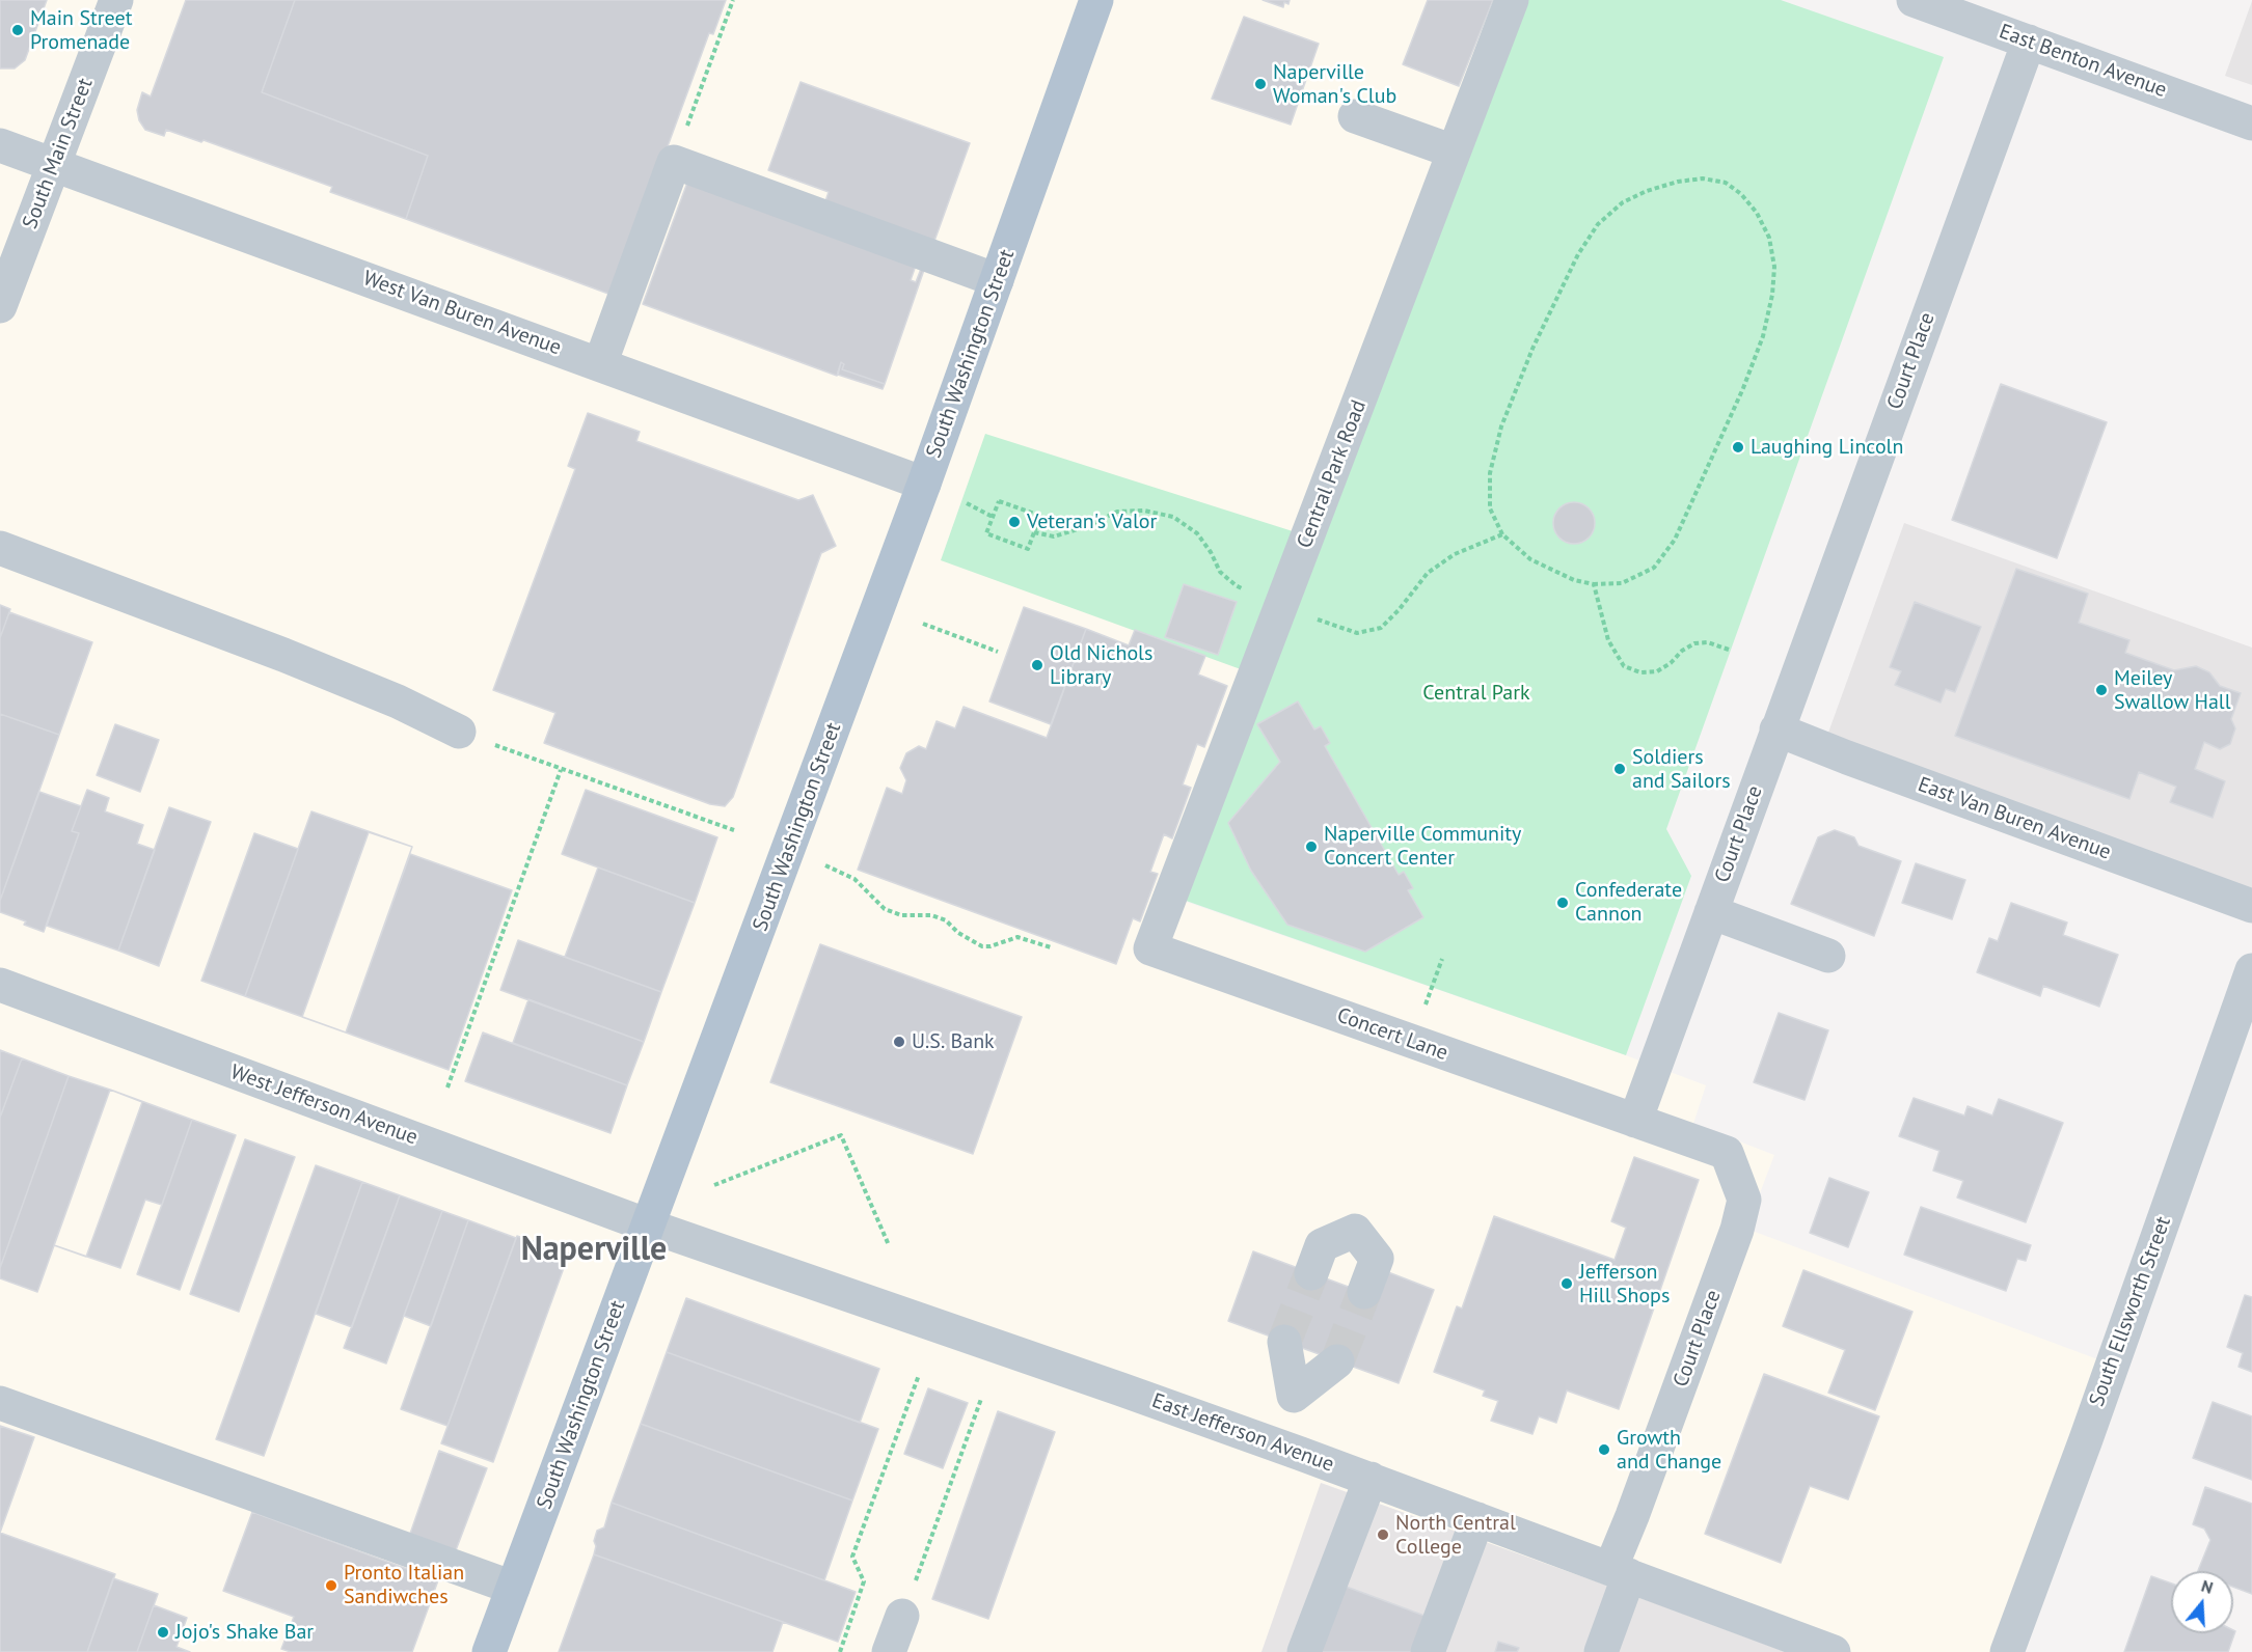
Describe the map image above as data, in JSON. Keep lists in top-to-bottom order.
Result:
{
  "streets": {
    "main road": ["South Washington Street"],
    "street": [
      "East Benton Avenue",
      "South Main Street",
      "West Van Buren Avenue",
      "Court Place",
      "Central Park Road",
      "East Van Buren Avenue",
      "Concert Lane",
      "West Jefferson Avenue",
      "South Ellsworth Street",
      "East Jefferson Avenue"
    ]
  },
  "crossings": [
    ["East Benton Avenue", "Court Place"],
    ["South Main Street", "West Van Buren Avenue"],
    ["West Van Buren Avenue", "South Washington Street"],
    ["South Washington Street", "West Jefferson Avenue"],
    ["South Washington Street", "East Jefferson Avenue"],
    ["Court Place", "East Van Buren Avenue"],
    ["Court Place", "Concert Lane"],
    ["Court Place", "East Jefferson Avenue"],
    ["Central Park Road", "Concert Lane"],
    ["West Jefferson Avenue", "East Jefferson Avenue"]
  ],
  "districts": ["Naperville"],
  "parks": ["Central Park"],
  "places": [
    "Main Street Promenade",
    "Naperville Woman's Club",
    "Laughing Lincoln",
    "Veteran's Valor",
    "Old Nichols Library",
    "Meiley Swallow Hall",
    "Soldiers and Sailors",
    "Naperville Community Concert Center",
    "Confederate Cannon",
    "U.S. Bank",
    "Jefferson Hill Shops",
    "Growth and Change",
    "North Central College",
    "Pronto Italian Sandiwches",
    "Jojo's Shake Bar"
  ],
  "north": "top"
}
